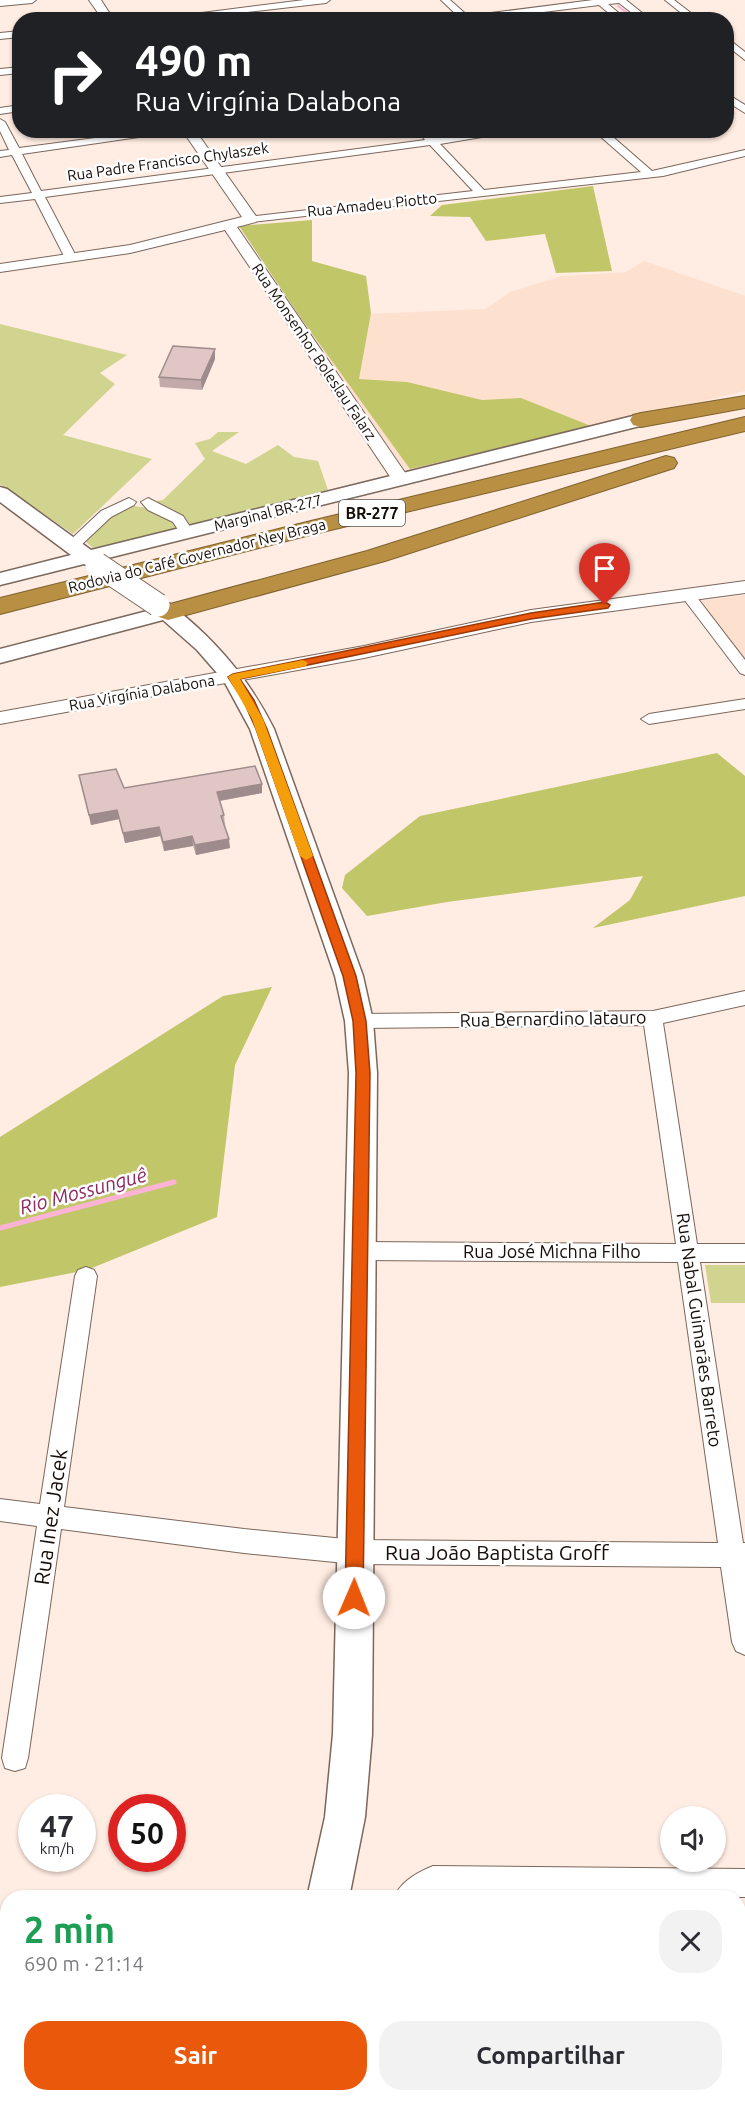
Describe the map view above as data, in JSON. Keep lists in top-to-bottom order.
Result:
{
  "streets": {
    "highway": ["BR-277", "Rodovia do Café Governador Ney Braga"],
    "main road": ["Marginal BR-277"],
    "street": [
      "Rua Padre Francisco Chylaszek",
      "Rua Amadeu Piotto",
      "Rua Monsenhor Boleslau Falarz",
      "Rua Virgínia Dalabona",
      "Rua Bernardino Iatauro",
      "Rua José Michna Filho",
      "Rua Nabal Guimarães Barreto",
      "Rua Inez Jacek",
      "Rua João Baptista Groff"
    ]
  },
  "crossings": [
    ["Rua Amadeu Piotto", "Rua Monsenhor Boleslau Falarz"],
    ["Rua Monsenhor Boleslau Falarz", "Marginal BR-277"],
    ["Rua Bernardino Iatauro", "Rua Nabal Guimarães Barreto"],
    ["Rua José Michna Filho", "Rua Nabal Guimarães Barreto"],
    ["Rua Nabal Guimarães Barreto", "Rua João Baptista Groff"],
    ["Rua Inez Jacek", "Rua João Baptista Groff"]
  ],
  "water": ["Rio Mossunguê"],
  "page": {
    "turn": ["490 m", "Rua Virgínia Dalabona"],
    "speed": "47 km/h",
    "limit": "50",
    "heading": ["2 min", "690 m · 21:14"],
    "buttons": ["Sair", "Compartilhar"]
  }
}
